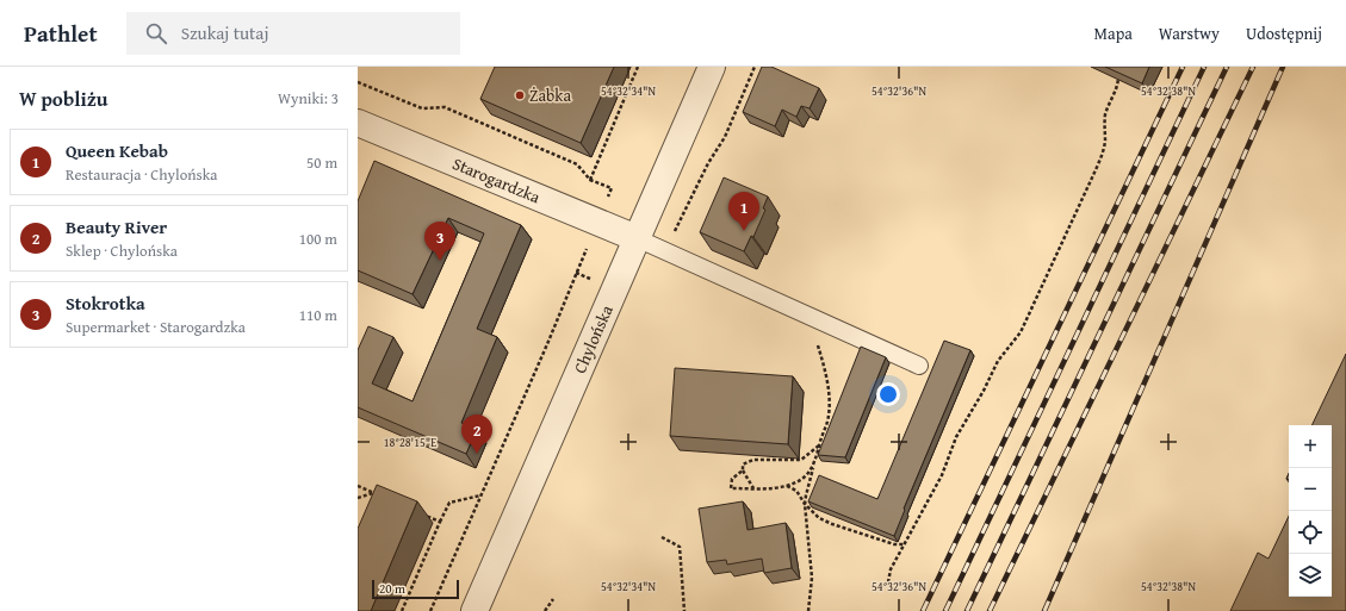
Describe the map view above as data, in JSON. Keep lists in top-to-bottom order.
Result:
{
  "streets": {
    "street": ["Starogardzka", "Chylońska"]
  },
  "crossings": [
    ["Starogardzka", "Chylońska"]
  ],
  "places": ["Żabka"],
  "scale_bar": "20 m",
  "page": {
    "header": "Pathlet",
    "search": "Szukaj tutaj",
    "nav": ["Mapa", "Warstwy", "Udostępnij"],
    "heading": ["W pobliżu", "Wyniki: 3"],
    "list": [
      {
        "mark": "1",
        "name": "Queen Kebab",
        "note": "Restauracja · Chylońska",
        "value": "50 m"
      },
      {
        "mark": "2",
        "name": "Beauty River",
        "note": "Sklep · Chylońska",
        "value": "100 m"
      },
      {
        "mark": "3",
        "name": "Stokrotka",
        "note": "Supermarket · Starogardzka",
        "value": "110 m"
      }
    ],
    "pins": ["1", "3", "2"],
    "map_buttons": ["+", "−"],
    "scale": "20 m"
  },
  "coordinates": [
    "54°32'34\"N",
    "54°32'36\"N",
    "54°32'38\"N",
    "18°28'15\"E"
  ]
}
